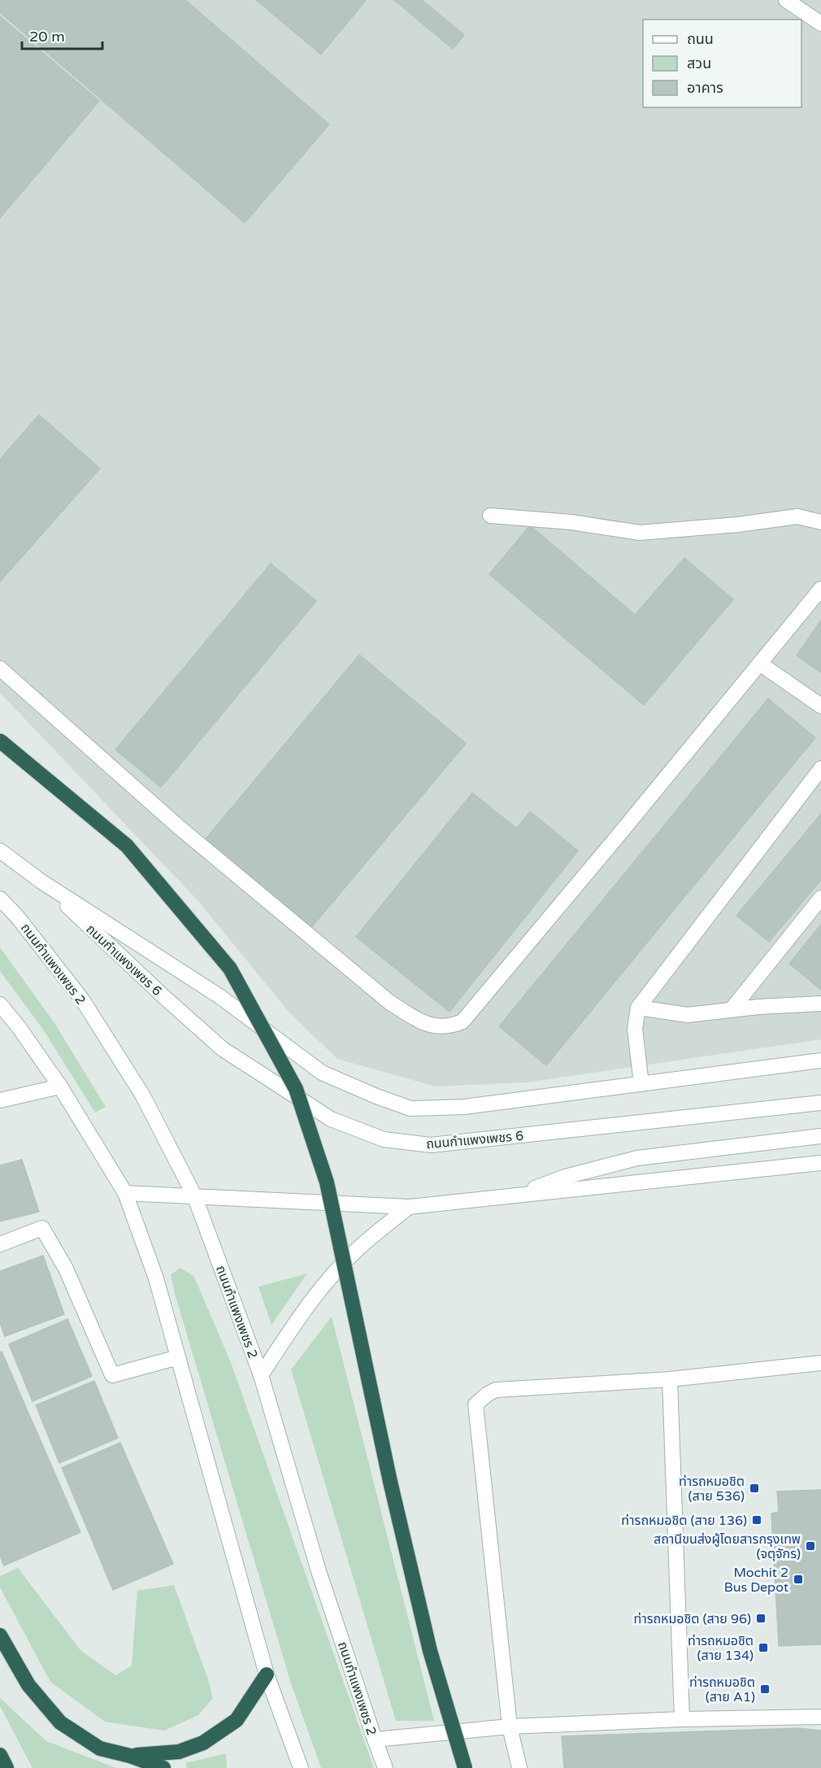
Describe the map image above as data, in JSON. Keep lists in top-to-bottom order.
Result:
{
  "streets": {
    "street": ["ถนนกำแพงเพชร 6", "ถนนกำแพงเพชร 2"]
  },
  "places": {
    "transit": [
      "ท่ารถหมอชิต (สาย 536)",
      "ท่ารถหมอชิต (สาย 136)",
      "สถานีขนส่งผู้โดยสารกรุงเทพ (จตุจักร)",
      "Mochit 2 Bus Depot",
      "ท่ารถหมอชิต (สาย 96)",
      "ท่ารถหมอชิต (สาย 134)",
      "ท่ารถหมอชิต (สาย A1)"
    ]
  },
  "legend": ["ถนน", "สวน", "อาคาร"],
  "scale_bar": "20 m"
}
